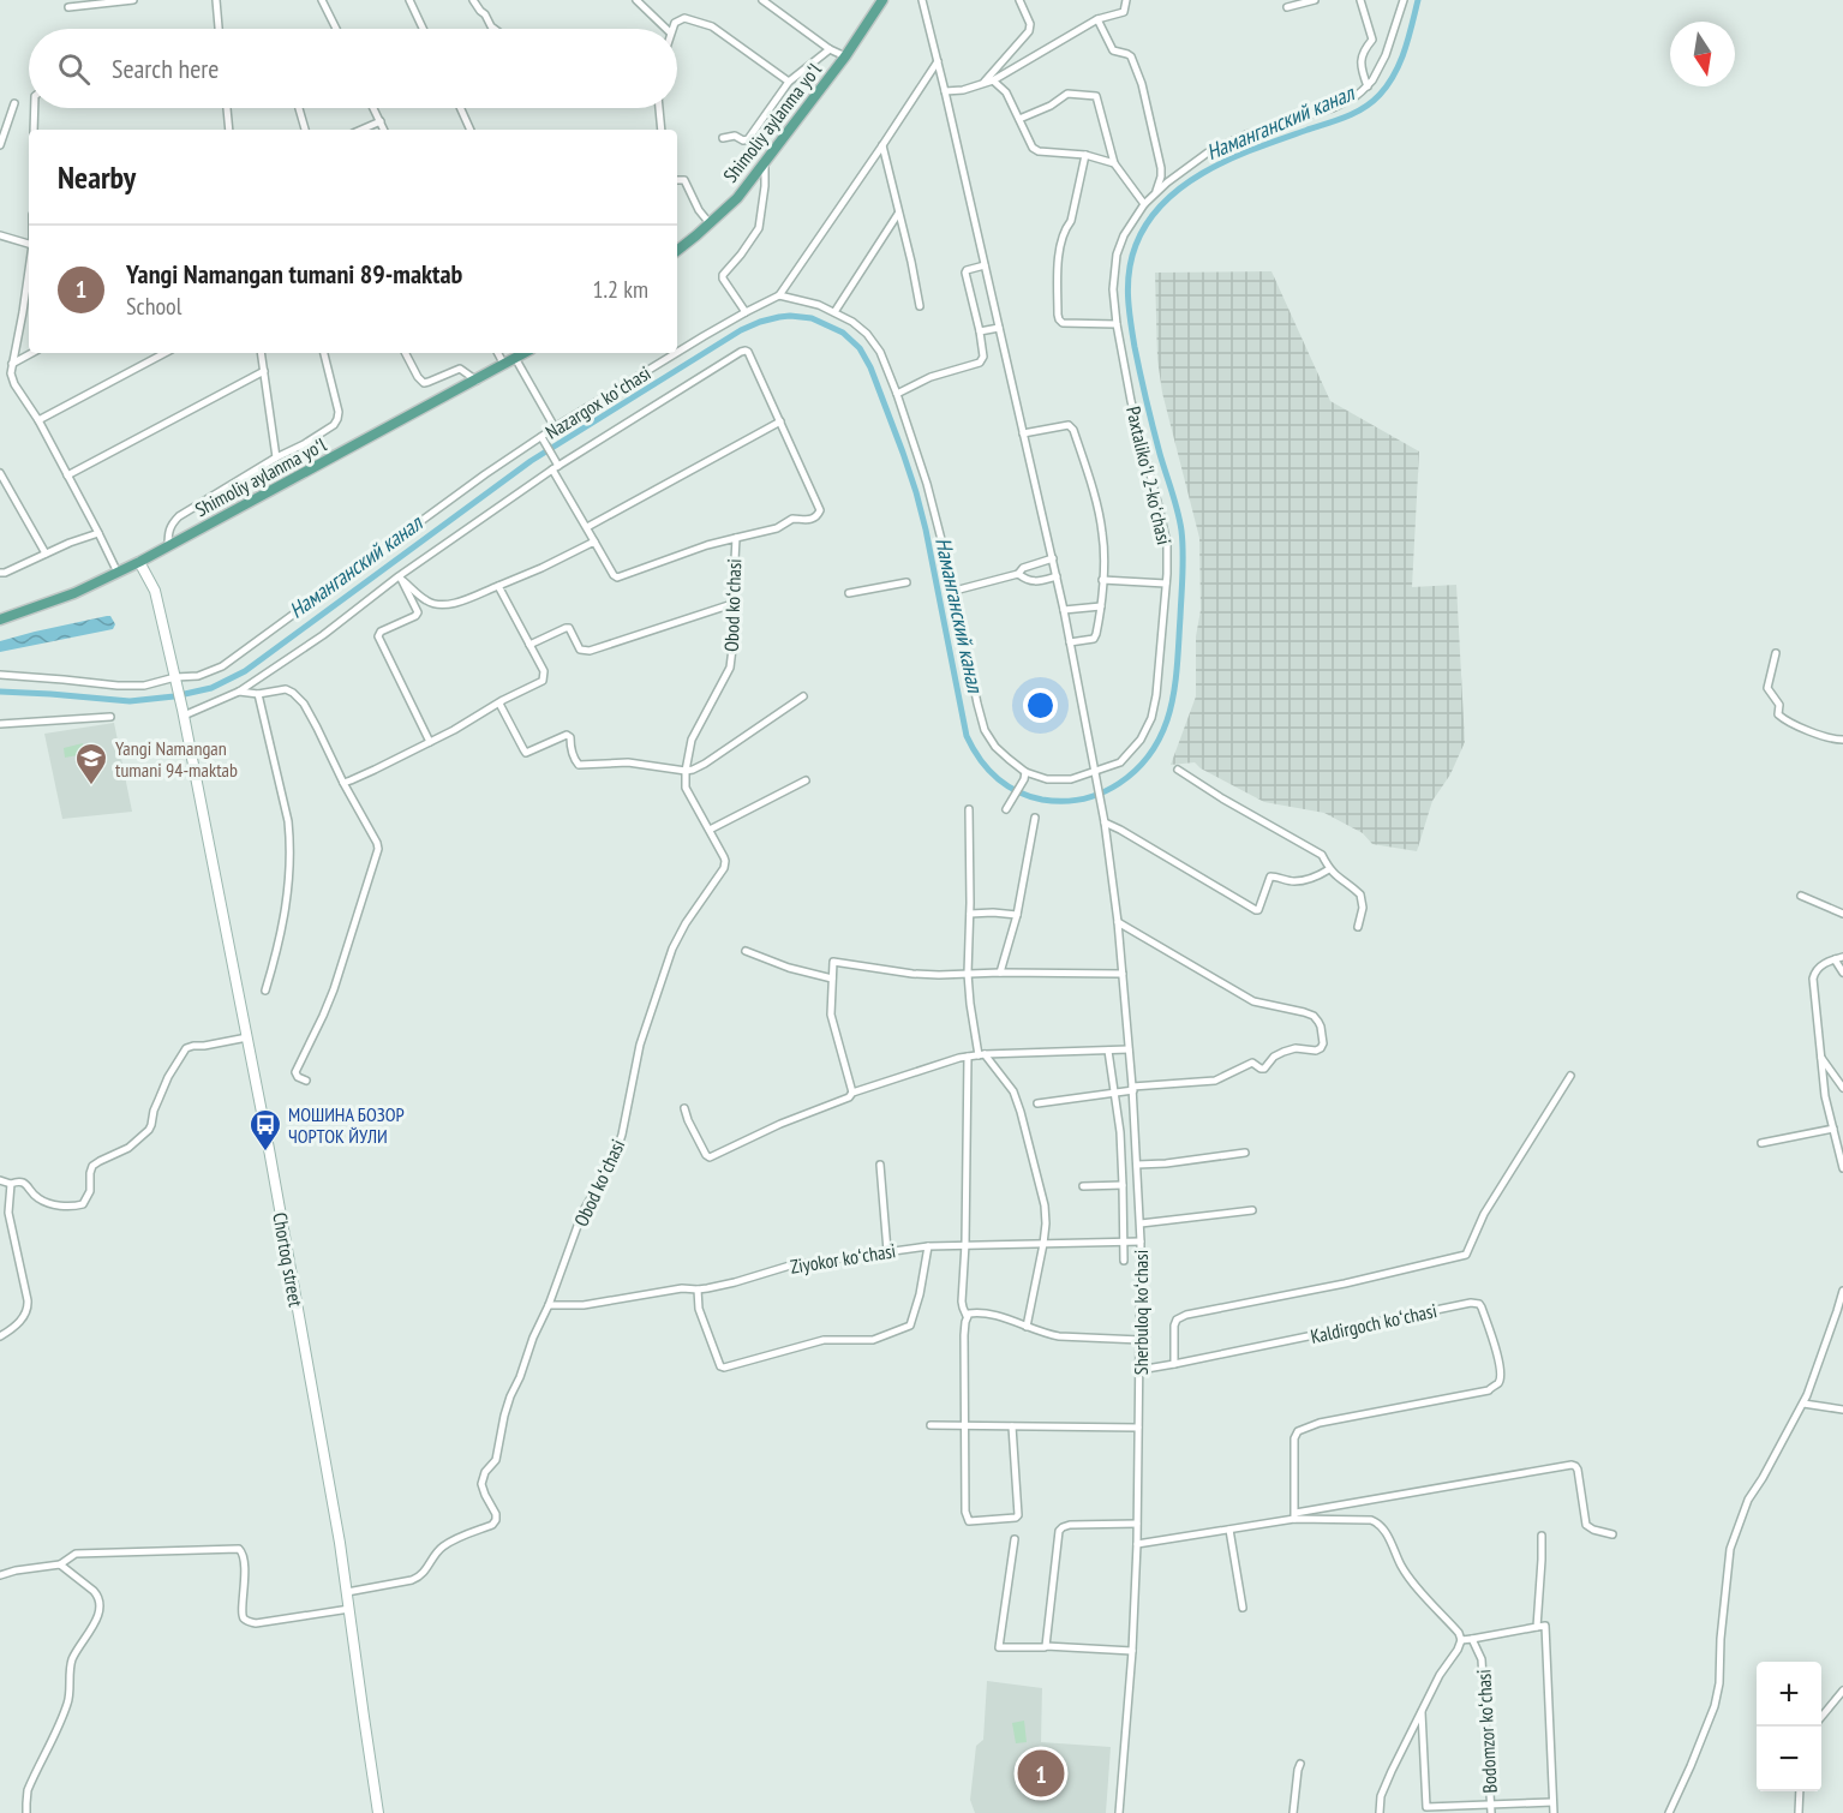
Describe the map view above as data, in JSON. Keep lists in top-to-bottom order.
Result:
{
  "streets": {
    "main road": ["Shimoliy aylanma yoʻl", "Chortoq street"],
    "street": [
      "Nazargox koʻchasi",
      "Paxtalikoʻl 2-koʻchasi",
      "Obod koʻchasi",
      "Ziyokor koʻchasi",
      "Sherbuloq koʻchasi",
      "Kaldirgoch koʻchasi",
      "Bodomzor koʻchasi"
    ]
  },
  "crossings": [
    ["Shimoliy aylanma yoʻl", "Chortoq street"],
    ["Nazargox koʻchasi", "Chortoq street"],
    ["Paxtalikoʻl 2-koʻchasi", "Sherbuloq koʻchasi"],
    ["Obod koʻchasi", "Ziyokor koʻchasi"],
    ["Ziyokor koʻchasi", "Sherbuloq koʻchasi"],
    ["Sherbuloq koʻchasi", "Kaldirgoch koʻchasi"]
  ],
  "water": ["Наманганский канал"],
  "places": {
    "school or university": ["Yangi Namangan tumani 94-maktab"],
    "bus stop": ["МОШИНА БОЗОР ЧОРТОК ЙУЛИ"]
  },
  "north": "bottom",
  "page": {
    "search": "Search here",
    "heading": "Nearby",
    "list": [
      {
        "mark": "1",
        "name": "Yangi Namangan tumani 89-maktab",
        "note": "School",
        "value": "1.2 km"
      }
    ],
    "map_buttons": ["+", "−"],
    "pins": "1"
  }
}
